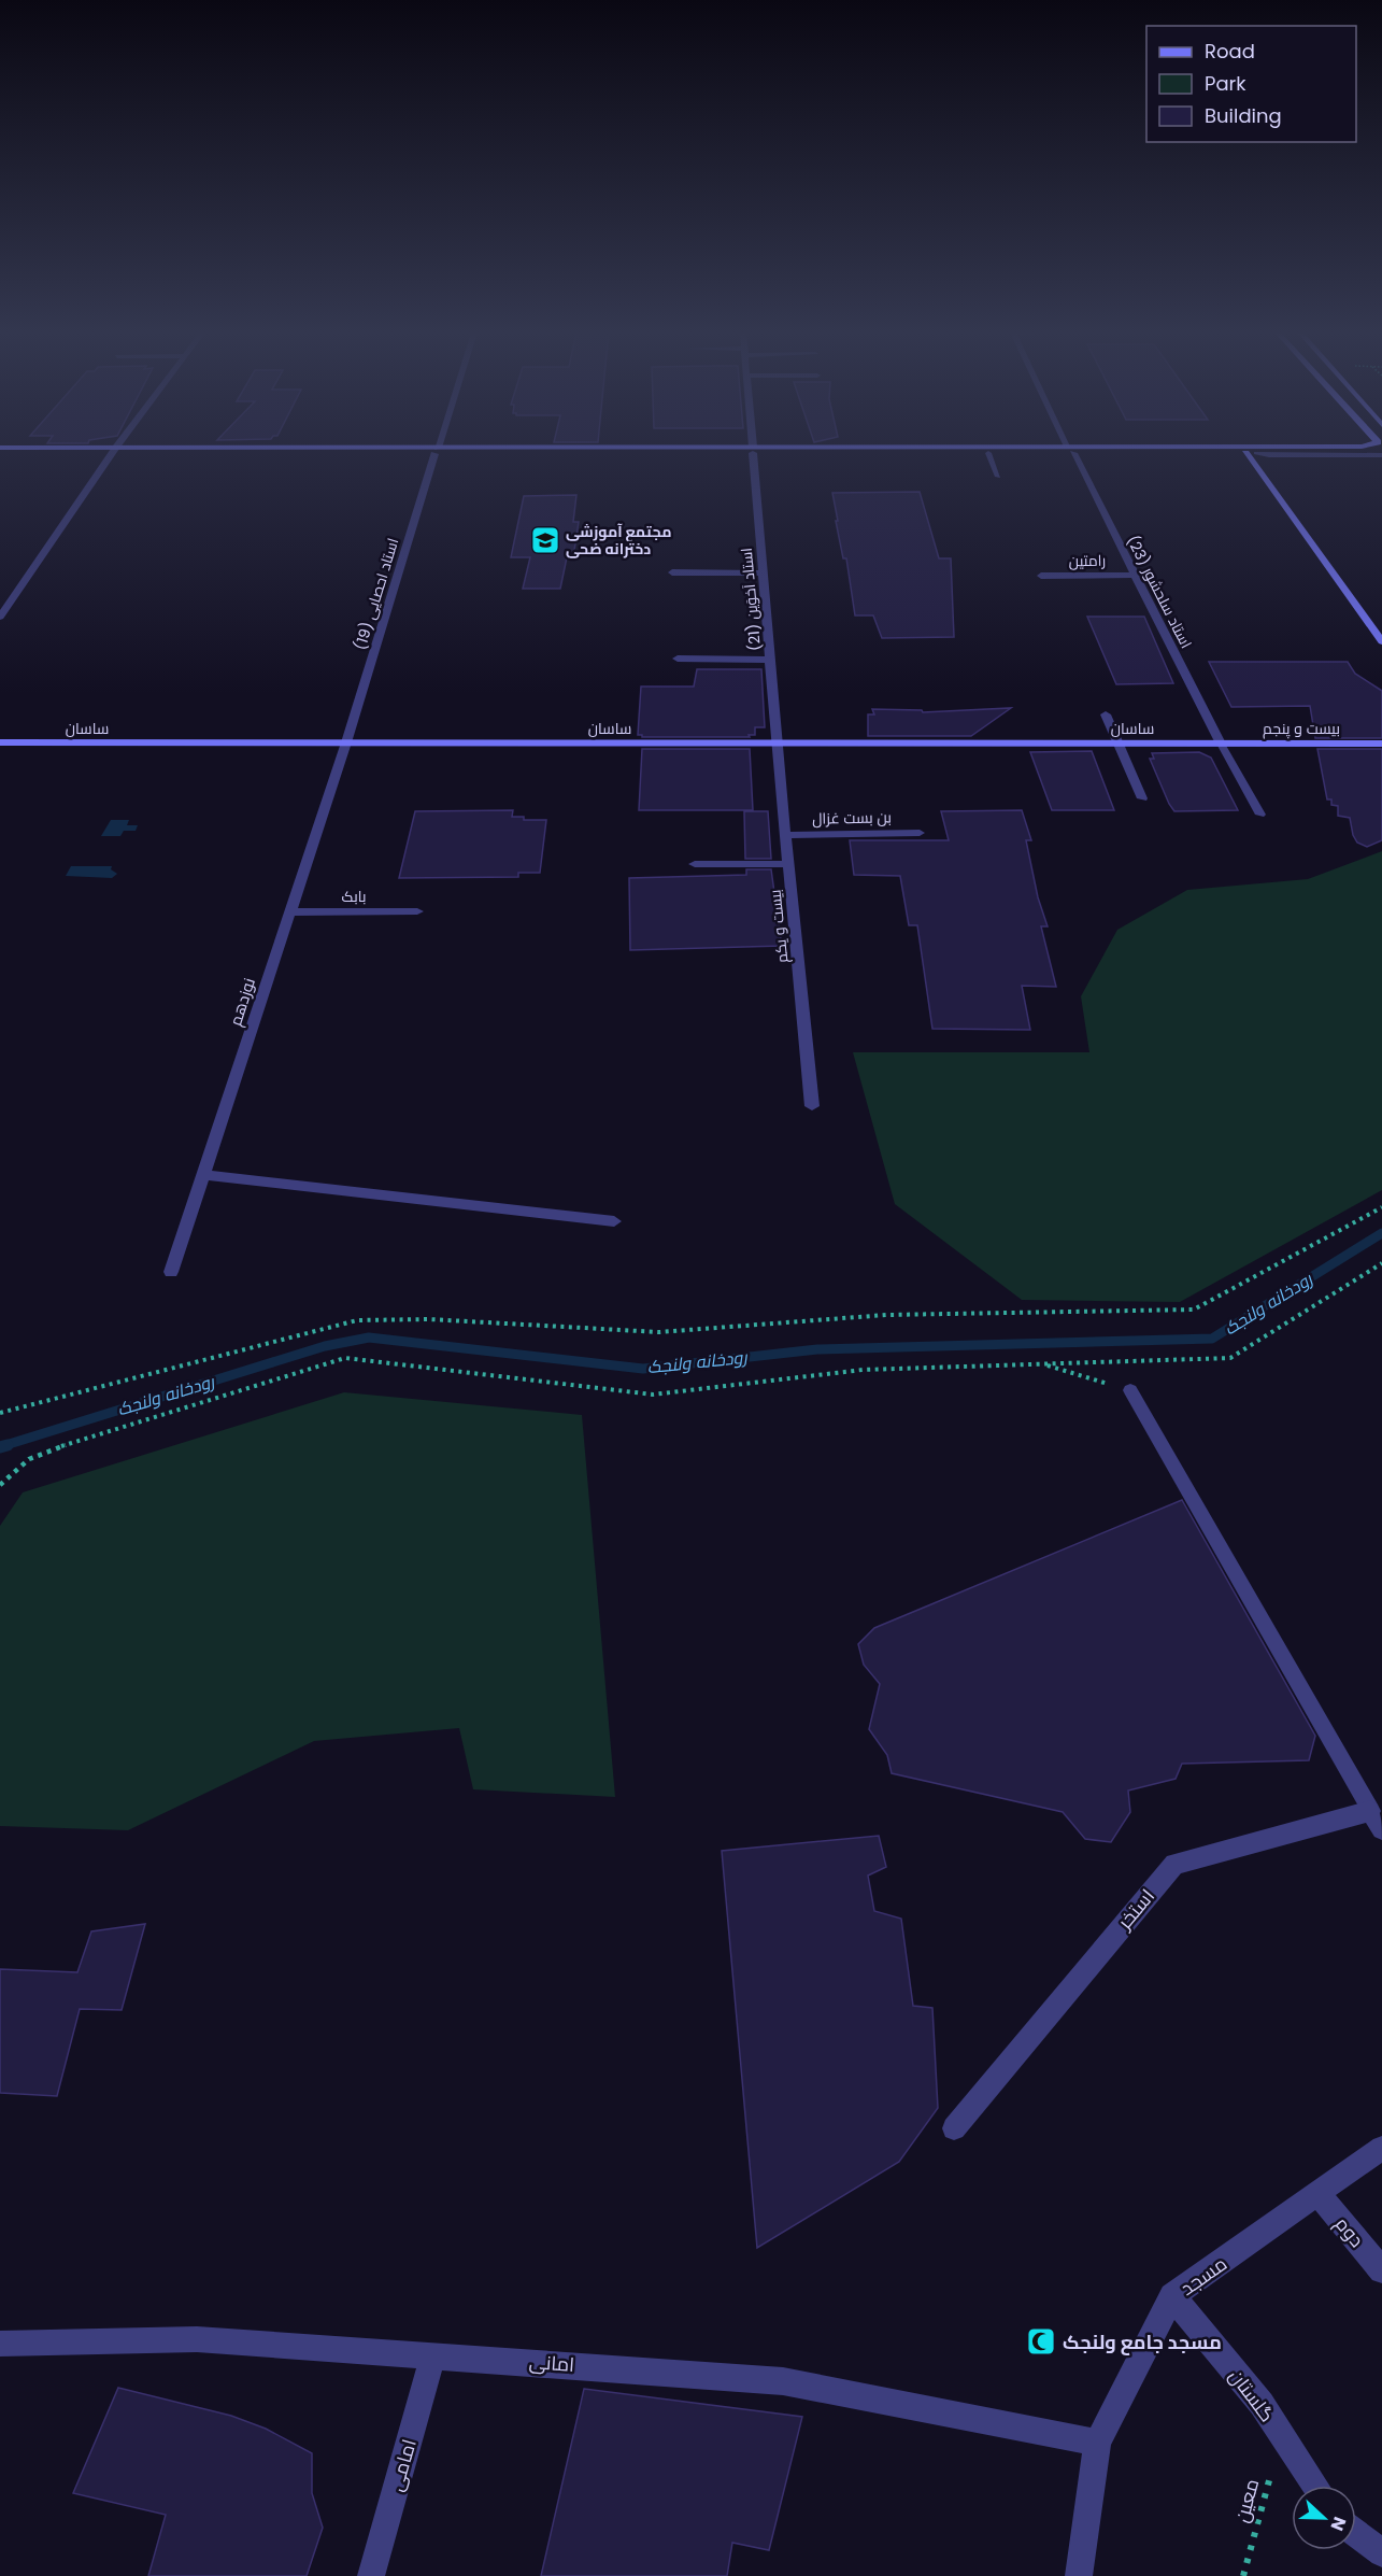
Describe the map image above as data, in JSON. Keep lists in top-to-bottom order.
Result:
{
  "streets": {
    "main road": ["ساسان", "بیست و پنجم"],
    "street": [
      "رامتین",
      "استاد سلحشور (23)",
      "استاد احصایی (19)",
      "استاد اَخوَين (21)",
      "بن بست غزال",
      "بابک",
      "بیست و یکم",
      "نوزدهم",
      "استخر",
      "دوم",
      "مسجد",
      "امانی",
      "گلستان",
      "امامی"
    ],
    "path": ["معین"]
  },
  "crossings": [
    ["رامتین", "استاد سلحشور (23)"],
    ["استاد سلحشور (23)", "ساسان"],
    ["استاد سلحشور (23)", "بیست و پنجم"],
    ["استاد احصایی (19)", "ساسان"],
    ["استاد احصایی (19)", "نوزدهم"],
    ["استاد اَخوَين (21)", "ساسان"],
    ["استاد اَخوَين (21)", "بیست و یکم"],
    ["ساسان", "بیست و پنجم"],
    ["ساسان", "بیست و یکم"],
    ["ساسان", "نوزدهم"],
    ["بن بست غزال", "بیست و یکم"],
    ["بابک", "نوزدهم"],
    ["دوم", "مسجد"],
    ["مسجد", "امانی"],
    ["مسجد", "گلستان"],
    ["امانی", "امامی"],
    ["گلستان", "معین"]
  ],
  "water": ["رودخانه ولنجک"],
  "places": {
    "school or university": ["مجتمع آموزشی دخترانه ضحی"],
    "mosque": ["مسجد جامع ولنجک"]
  },
  "legend": ["Road", "Park", "Building"],
  "north": "right"
}
